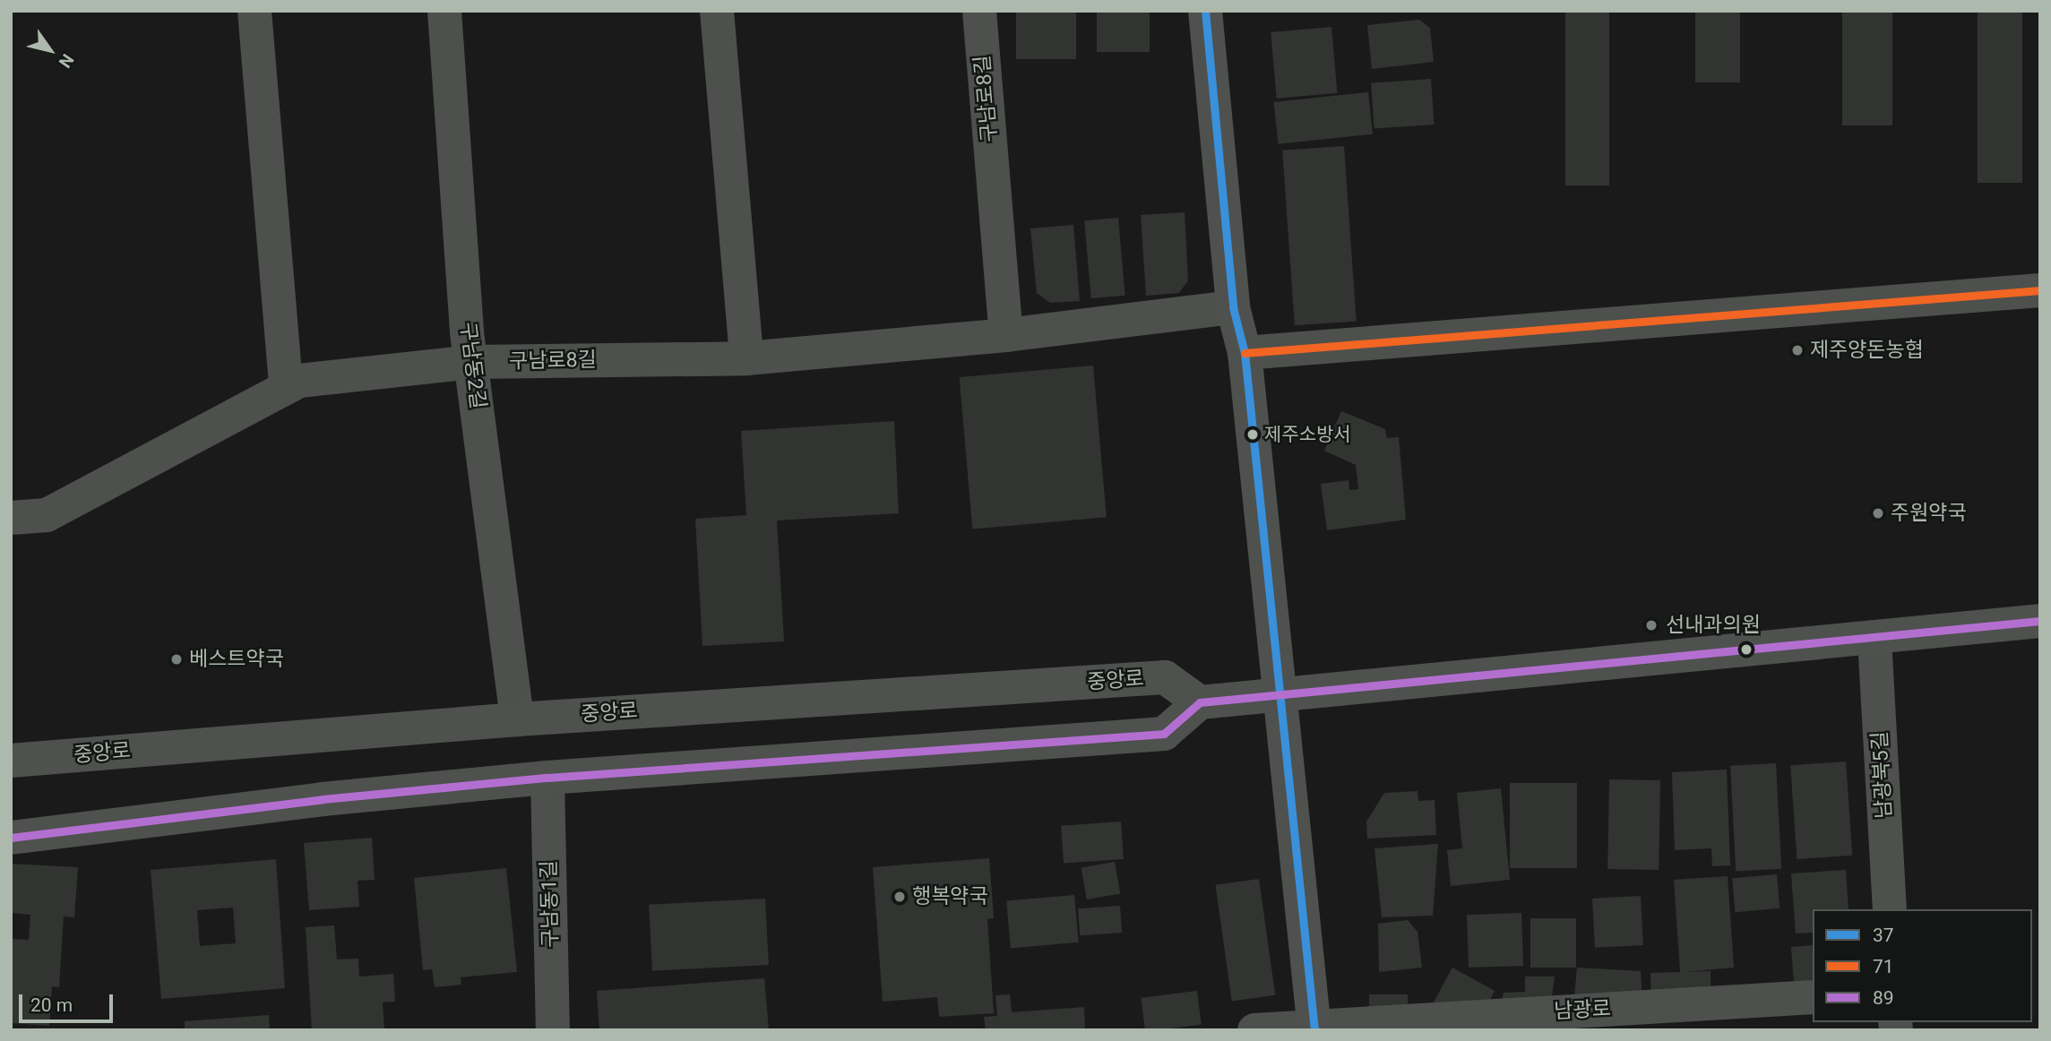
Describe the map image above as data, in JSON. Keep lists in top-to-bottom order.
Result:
{
  "streets": {
    "main road": ["중앙로"],
    "street": [
      "구남로8길",
      "구남동2길",
      "남광북5길",
      "구남동1길",
      "남광로"
    ]
  },
  "crossings": [
    ["구남로8길", "구남동2길"],
    ["구남동2길", "중앙로"]
  ],
  "places": [
    "제주양돈농협",
    "제주소방서",
    "주원약국",
    "선내과의원",
    "베스트약국",
    "행복약국"
  ],
  "lines": ["transit line 37", "transit line 71", "transit line 89"],
  "legend": ["37", "71", "89"],
  "scale_bar": "20 m",
  "north": "bottom right"
}
